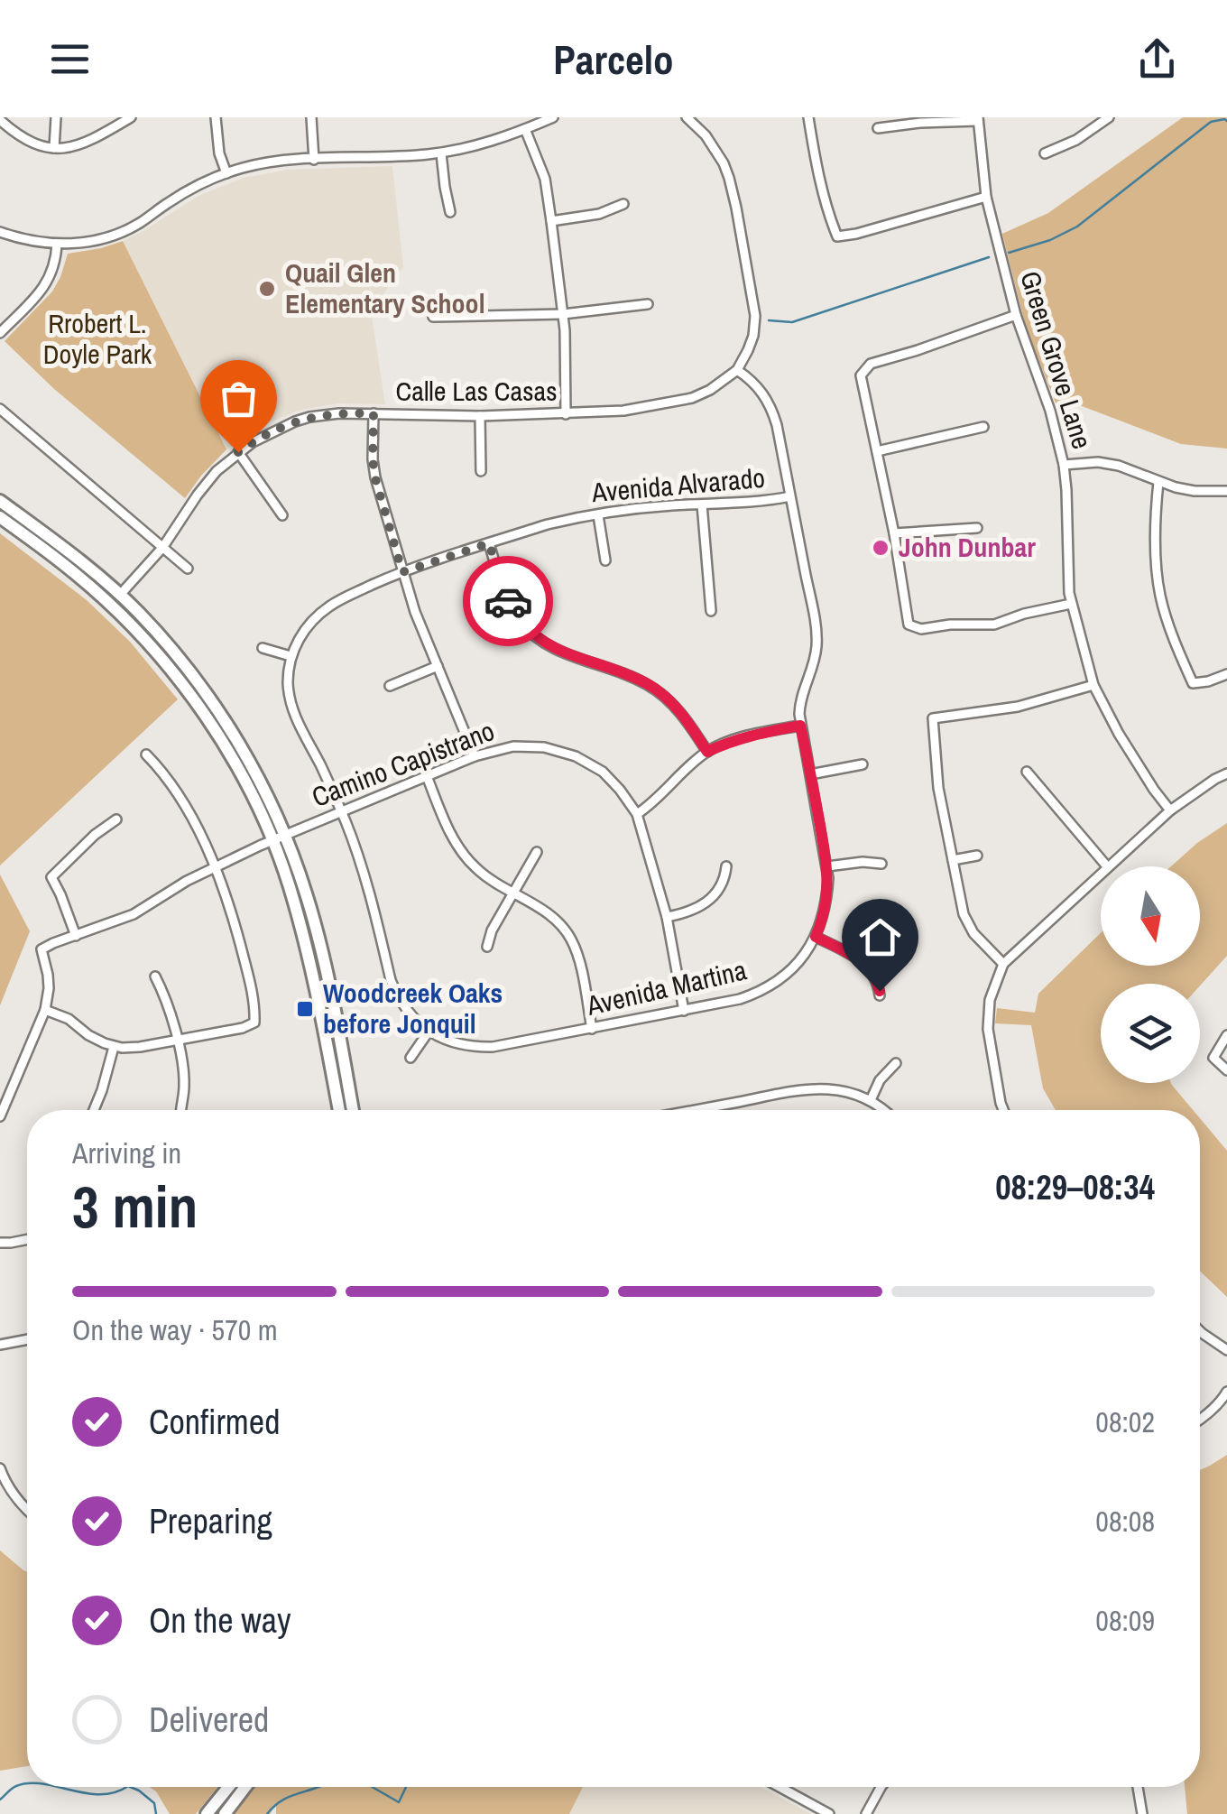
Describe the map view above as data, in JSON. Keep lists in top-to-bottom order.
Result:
{
  "streets": {
    "street": [
      "Green Grove Lane",
      "Calle Las Casas",
      "Avenida Alvarado",
      "Camino Capistrano",
      "Avenida Martina"
    ]
  },
  "crossings": [
    ["Calle Las Casas", "Avenida Martina"],
    ["Avenida Alvarado", "Avenida Martina"],
    ["Camino Capistrano", "Avenida Martina"]
  ],
  "parks": ["Rrobert L. Doyle Park"],
  "places": {
    "other": ["Quail Glen Elementary School", "John Dunbar"],
    "transit": ["Woodcreek Oaks before Jonquil"]
  },
  "north": "bottom",
  "page": {
    "header": "Parcelo",
    "heading": ["3 min", "Arriving in", "08:29–08:34"],
    "bar": "On the way · 570 m",
    "list": [
      ["Confirmed", "08:02"],
      ["Preparing", "08:08"],
      ["On the way", "08:09"],
      "Delivered"
    ]
  }
}
